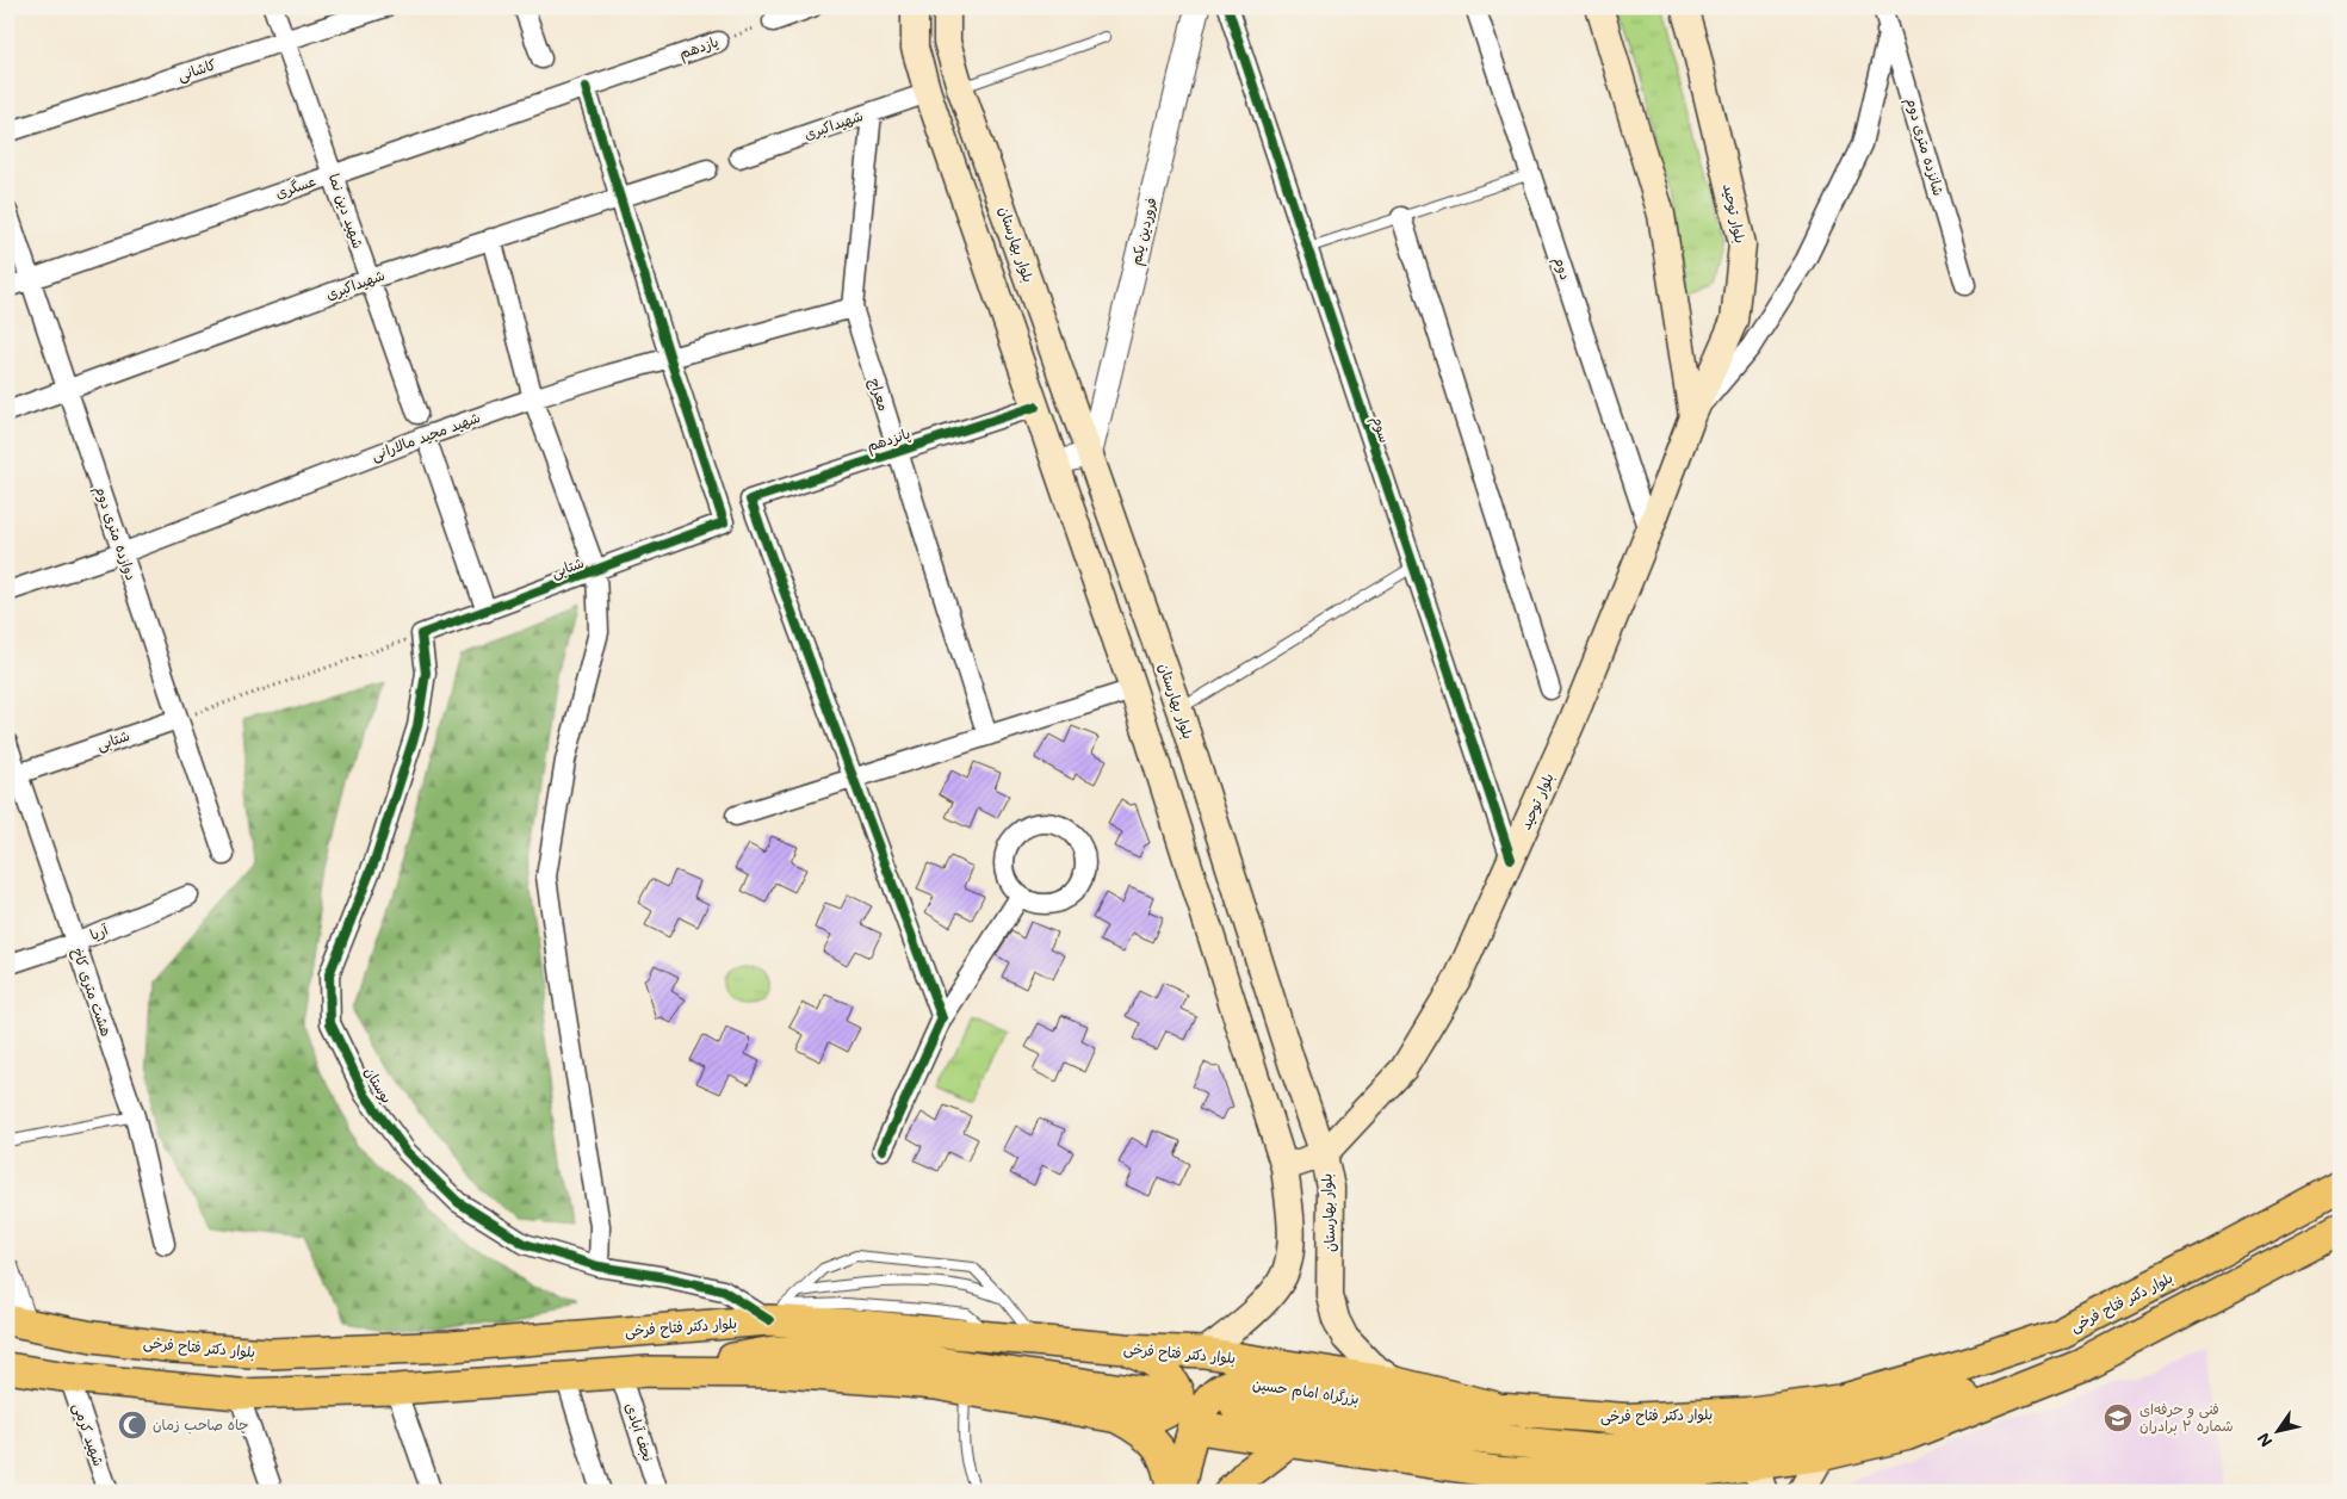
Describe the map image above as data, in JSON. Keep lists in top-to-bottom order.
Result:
{
  "streets": {
    "highway": ["بلوار دکتر فتاح فرخی", "بزرگراه امام حسین"],
    "main road": ["بلوار توحید", "بلوار بهارستان"],
    "street": [
      "یازدهم",
      "کاشانی",
      "شهیداکبری",
      "شانزده متری دوم",
      "عسگری",
      "شهید دین نما",
      "فروردین یکم",
      "دوم",
      "معراج",
      "سوم",
      "شهید مجید مالارانی",
      "پانزدهم",
      "دوازده متری دوم",
      "شتابی",
      "آریا",
      "هشت متری کاخ",
      "بوستان",
      "نجف آبادی",
      "شهید کرمی"
    ]
  },
  "crossings": [
    ["یازدهم", "عسگری"],
    ["کاشانی", "شهید دین نما"],
    ["شهیداکبری", "شهید دین نما"],
    ["شهیداکبری", "معراج"],
    ["شهیداکبری", "دوازده متری دوم"],
    ["عسگری", "شهید دین نما"],
    ["عسگری", "دوازده متری دوم"],
    ["بلوار توحید", "بلوار بهارستان"],
    ["بلوار توحید", "دوم"],
    ["بلوار توحید", "سوم"],
    ["فروردین یکم", "بلوار بهارستان"],
    ["بلوار بهارستان", "بلوار دکتر فتاح فرخی"],
    ["معراج", "شهید مجید مالارانی"],
    ["معراج", "پانزدهم"],
    ["شهید مجید مالارانی", "دوازده متری دوم"],
    ["شهید مجید مالارانی", "شتابی"],
    ["دوازده متری دوم", "شتابی"],
    ["شتابی", "هشت متری کاخ"],
    ["شتابی", "بوستان"],
    ["آریا", "هشت متری کاخ"],
    ["بوستان", "بلوار دکتر فتاح فرخی"],
    ["بلوار دکتر فتاح فرخی", "بزرگراه امام حسین"]
  ],
  "places": {
    "school or university": ["فنی و حرفه‌ای شماره ۲ برادران"],
    "mosque": ["چاه صاحب زمان"]
  },
  "north": "bottom left"
}
